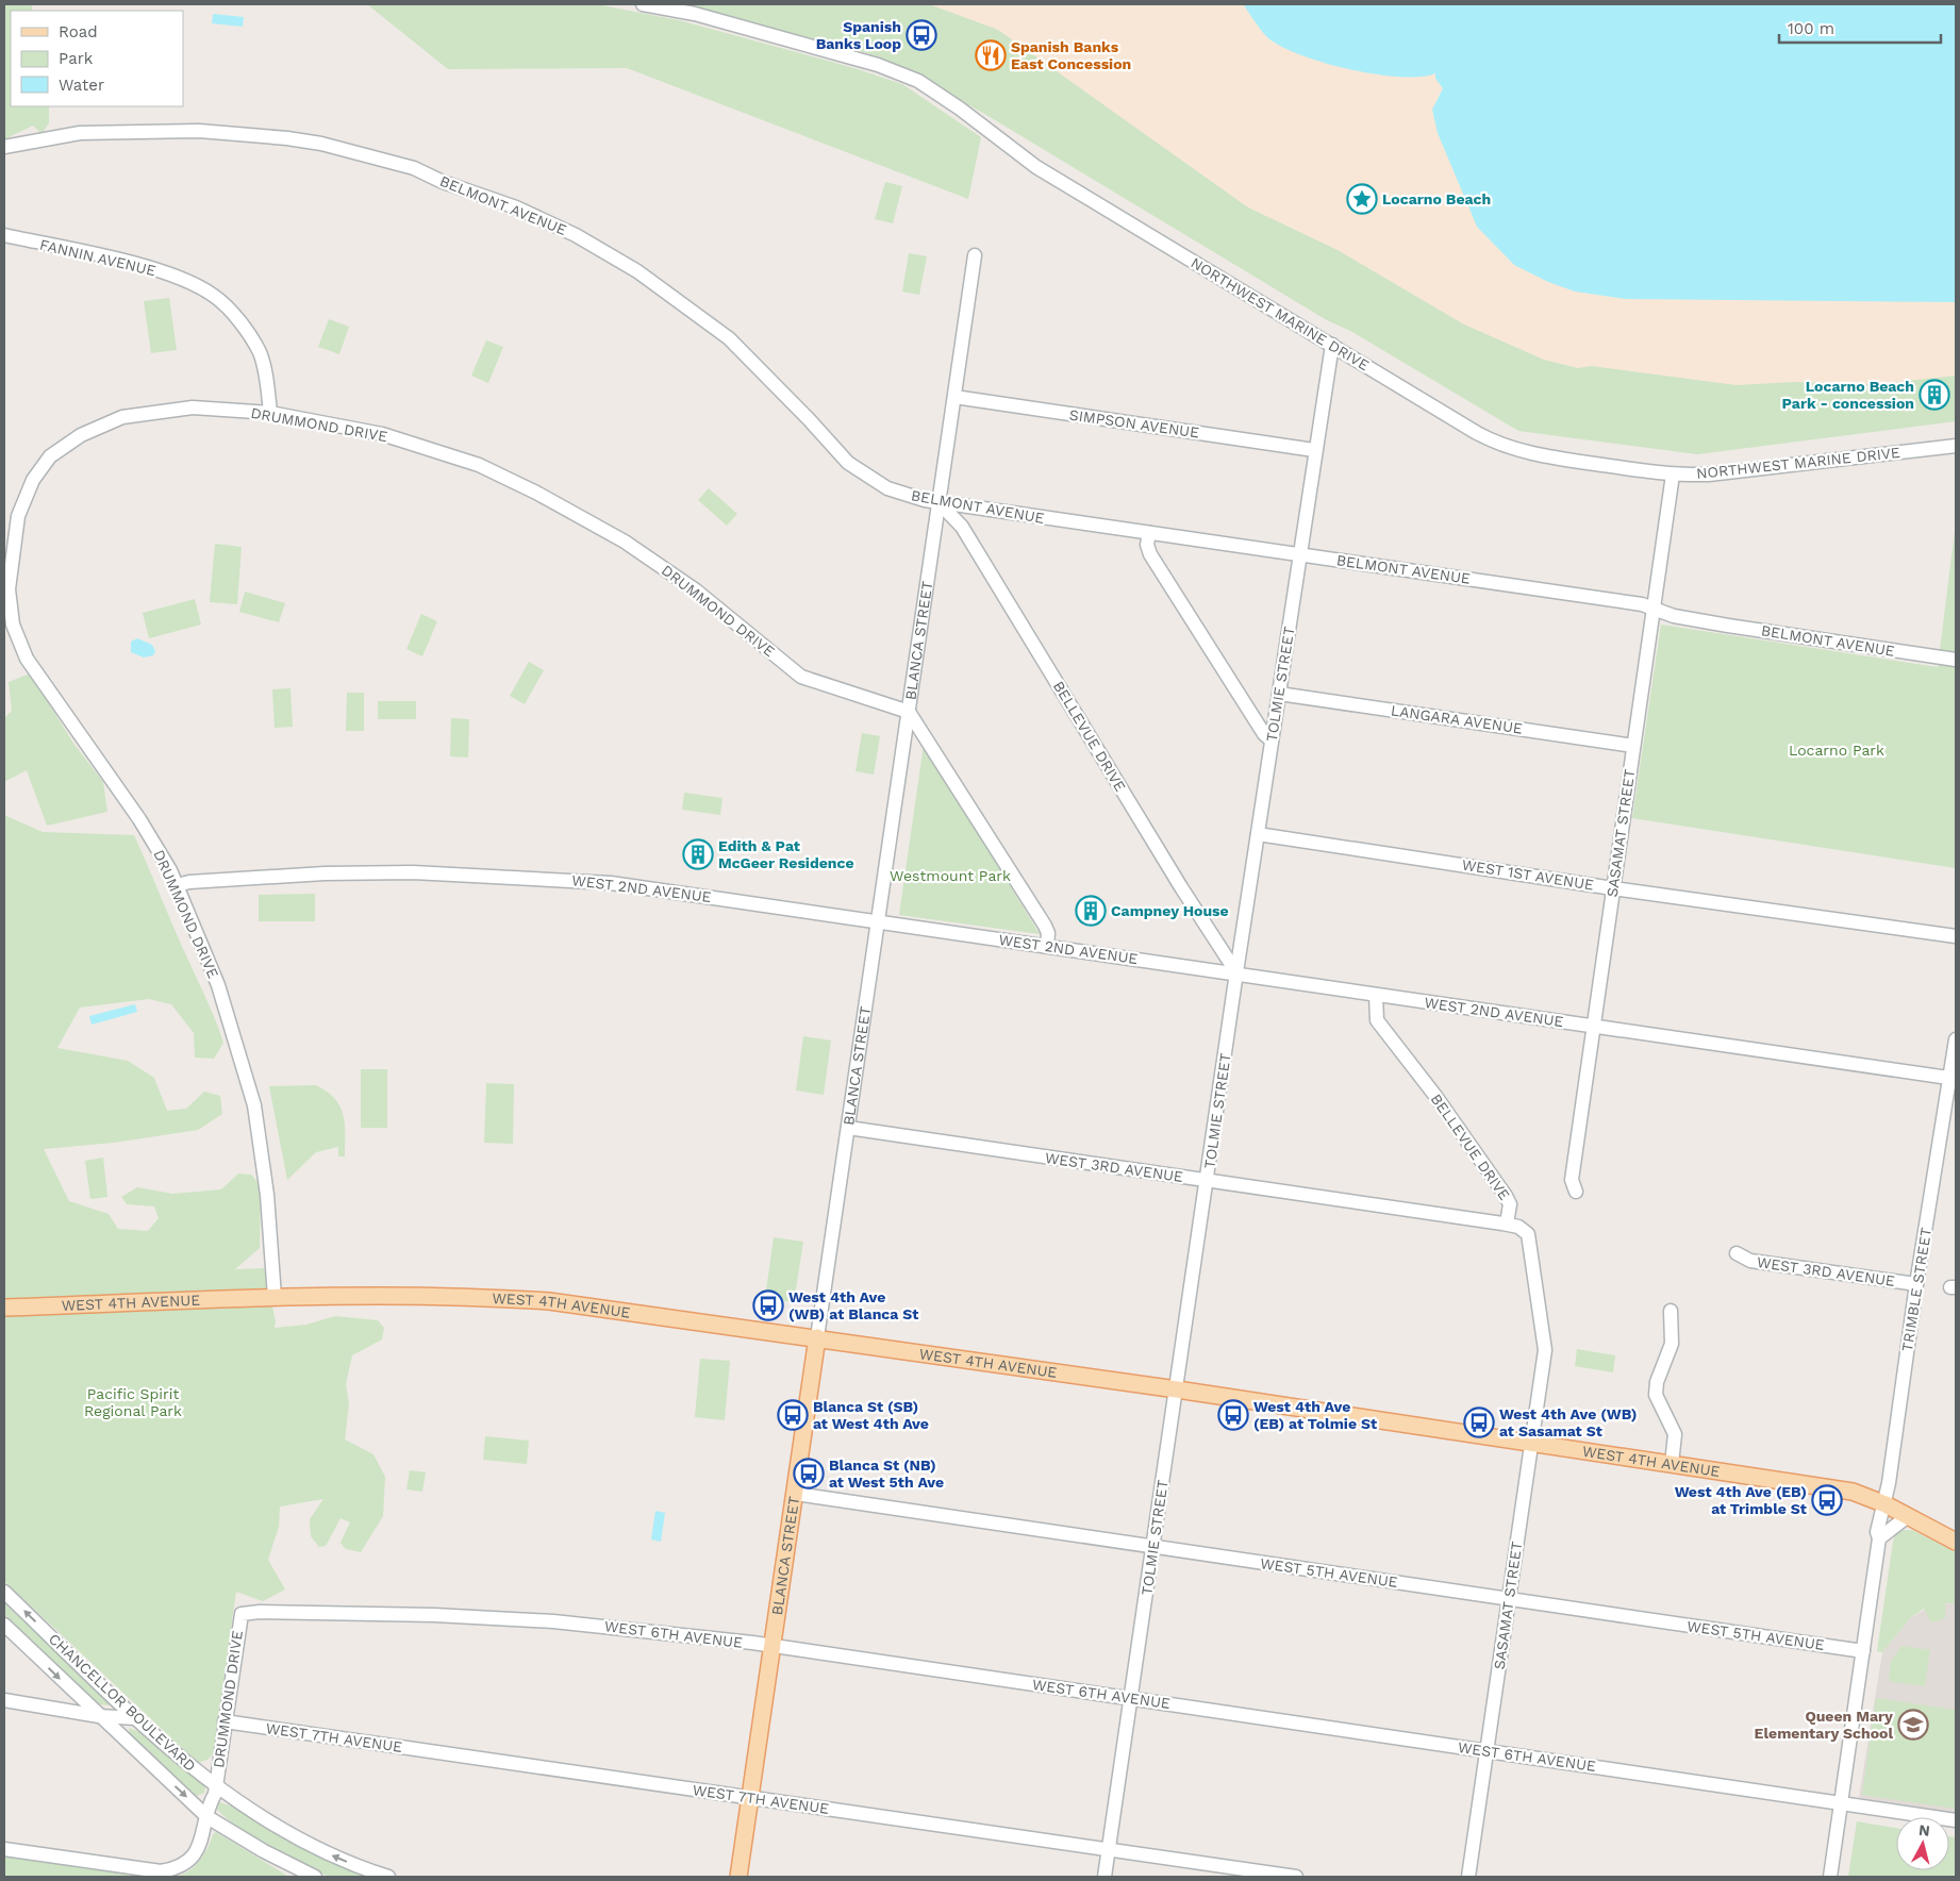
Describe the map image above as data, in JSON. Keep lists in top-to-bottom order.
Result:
{
  "streets": {
    "main road": ["BLANCA STREET", "WEST 4TH AVENUE"],
    "street": [
      "BELMONT AVENUE",
      "FANNIN AVENUE",
      "NORTHWEST MARINE DRIVE",
      "SIMPSON AVENUE",
      "DRUMMOND DRIVE",
      "TOLMIE STREET",
      "LANGARA AVENUE",
      "BELLEVUE DRIVE",
      "SASAMAT STREET",
      "WEST 1ST AVENUE",
      "WEST 2ND AVENUE",
      "WEST 3RD AVENUE",
      "TRIMBLE STREET",
      "WEST 5TH AVENUE",
      "WEST 6TH AVENUE",
      "CHANCELLOR BOULEVARD",
      "WEST 7TH AVENUE"
    ]
  },
  "crossings": [
    ["BELMONT AVENUE", "BLANCA STREET"],
    ["BELMONT AVENUE", "TOLMIE STREET"],
    ["BELMONT AVENUE", "BELLEVUE DRIVE"],
    ["BELMONT AVENUE", "SASAMAT STREET"],
    ["FANNIN AVENUE", "DRUMMOND DRIVE"],
    ["NORTHWEST MARINE DRIVE", "TOLMIE STREET"],
    ["NORTHWEST MARINE DRIVE", "SASAMAT STREET"],
    ["SIMPSON AVENUE", "BLANCA STREET"],
    ["SIMPSON AVENUE", "TOLMIE STREET"],
    ["DRUMMOND DRIVE", "BLANCA STREET"],
    ["DRUMMOND DRIVE", "WEST 2ND AVENUE"],
    ["DRUMMOND DRIVE", "WEST 4TH AVENUE"],
    ["DRUMMOND DRIVE", "WEST 6TH AVENUE"],
    ["DRUMMOND DRIVE", "CHANCELLOR BOULEVARD"],
    ["DRUMMOND DRIVE", "WEST 7TH AVENUE"],
    ["BLANCA STREET", "BELLEVUE DRIVE"],
    ["BLANCA STREET", "WEST 2ND AVENUE"],
    ["BLANCA STREET", "WEST 3RD AVENUE"],
    ["BLANCA STREET", "WEST 4TH AVENUE"],
    ["BLANCA STREET", "WEST 5TH AVENUE"],
    ["BLANCA STREET", "WEST 6TH AVENUE"],
    ["BLANCA STREET", "WEST 7TH AVENUE"],
    ["TOLMIE STREET", "LANGARA AVENUE"],
    ["TOLMIE STREET", "BELLEVUE DRIVE"],
    ["TOLMIE STREET", "WEST 1ST AVENUE"],
    ["TOLMIE STREET", "WEST 2ND AVENUE"],
    ["TOLMIE STREET", "WEST 3RD AVENUE"],
    ["TOLMIE STREET", "WEST 4TH AVENUE"],
    ["TOLMIE STREET", "WEST 5TH AVENUE"],
    ["TOLMIE STREET", "WEST 6TH AVENUE"],
    ["TOLMIE STREET", "WEST 7TH AVENUE"],
    ["LANGARA AVENUE", "SASAMAT STREET"],
    ["BELLEVUE DRIVE", "SASAMAT STREET"],
    ["BELLEVUE DRIVE", "WEST 2ND AVENUE"],
    ["BELLEVUE DRIVE", "WEST 3RD AVENUE"],
    ["SASAMAT STREET", "WEST 1ST AVENUE"],
    ["SASAMAT STREET", "WEST 2ND AVENUE"],
    ["SASAMAT STREET", "WEST 3RD AVENUE"],
    ["SASAMAT STREET", "WEST 4TH AVENUE"],
    ["SASAMAT STREET", "WEST 5TH AVENUE"],
    ["SASAMAT STREET", "WEST 6TH AVENUE"],
    ["WEST 2ND AVENUE", "TRIMBLE STREET"],
    ["WEST 3RD AVENUE", "TRIMBLE STREET"],
    ["TRIMBLE STREET", "WEST 4TH AVENUE"],
    ["TRIMBLE STREET", "WEST 5TH AVENUE"],
    ["TRIMBLE STREET", "WEST 6TH AVENUE"]
  ],
  "parks": ["Locarno Park", "Westmount Park", "Pacific Spirit Regional Park"],
  "places": {
    "bus stop": [
      "Spanish Banks Loop",
      "West 4th Ave (WB) at Blanca St",
      "Blanca St (SB) at West 4th Ave",
      "West 4th Ave (EB) at Tolmie St",
      "West 4th Ave (WB) at Sasamat St",
      "Blanca St (NB) at West 5th Ave",
      "West 4th Ave (EB) at Trimble St"
    ],
    "restaurant": ["Spanish Banks East Concession"],
    "place": ["Locarno Beach"],
    "building": ["Locarno Beach Park - concession", "Edith & Pat McGeer Residence", "Campney House"],
    "school or university": ["Queen Mary Elementary School"]
  },
  "legend": ["Road", "Park", "Water"],
  "scale_bar": "100 m",
  "north": "top"
}
